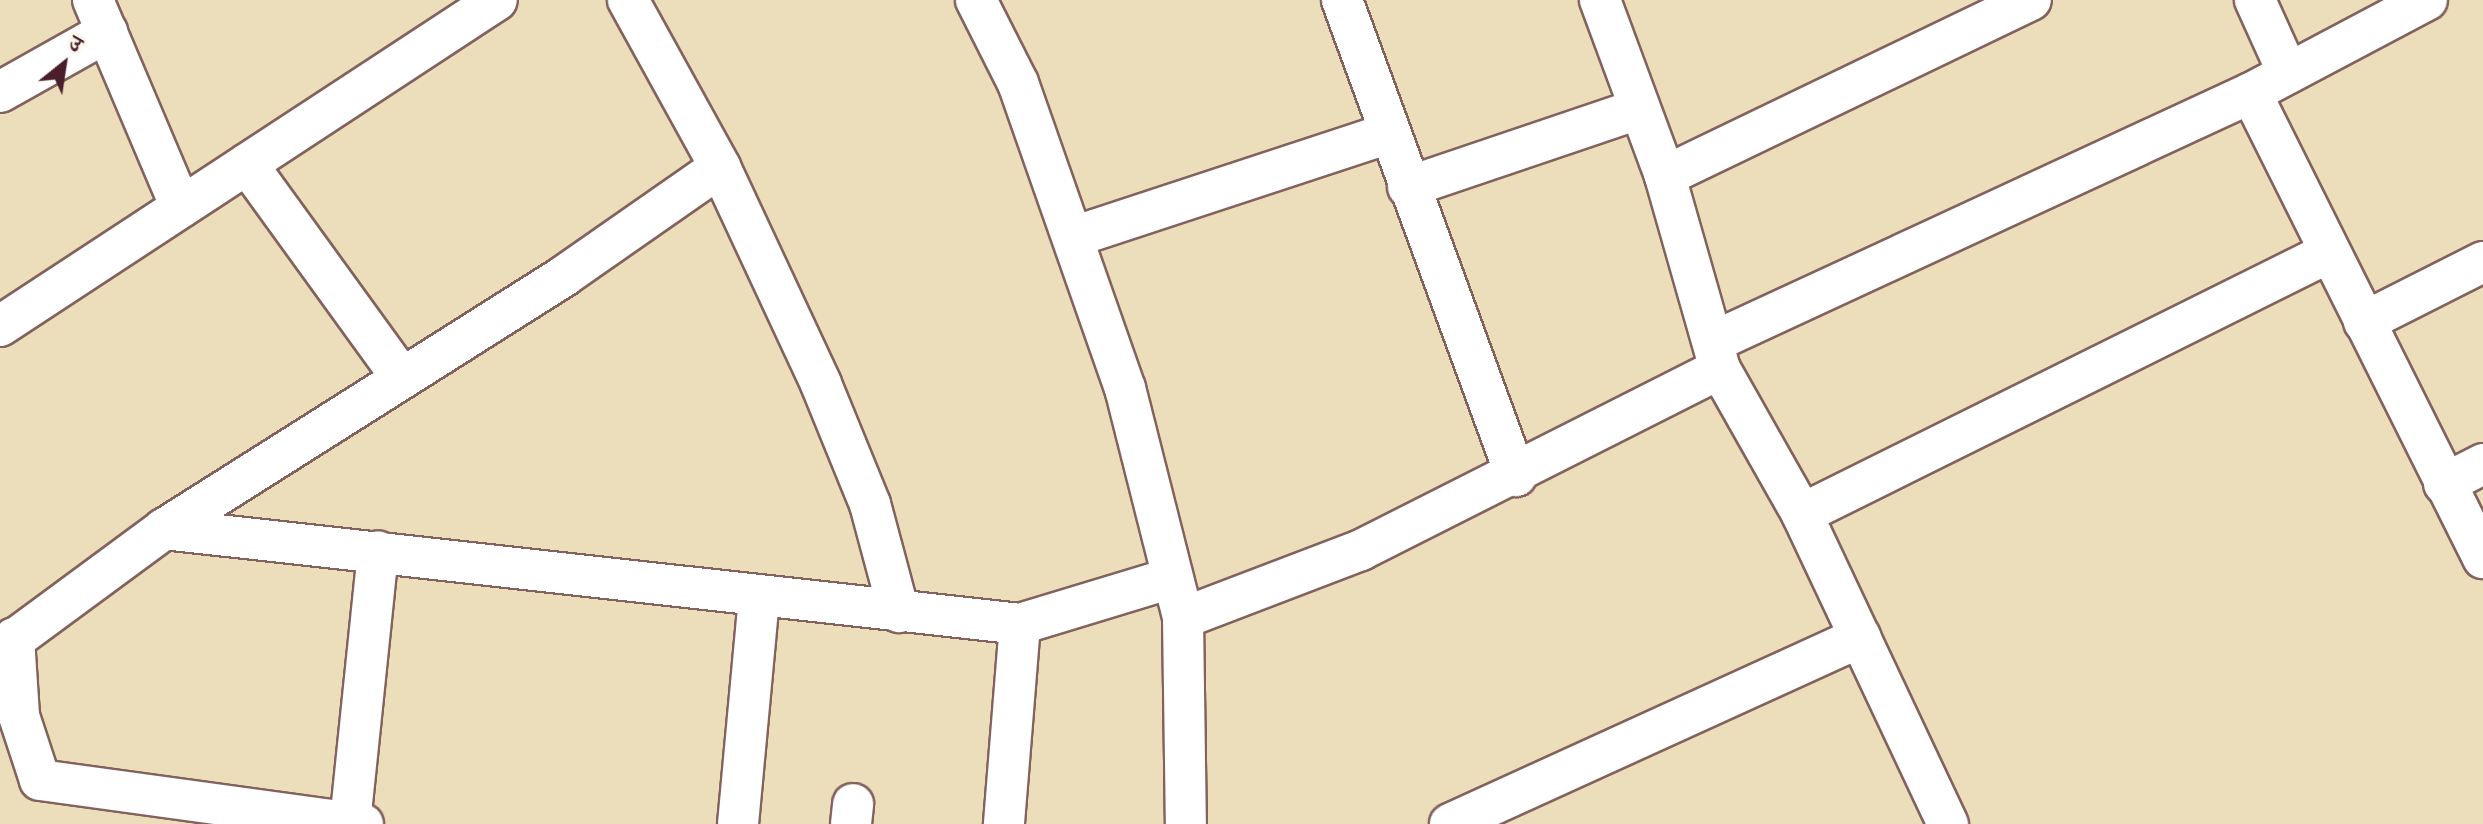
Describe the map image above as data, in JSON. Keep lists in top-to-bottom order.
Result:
{
  "north": "top right"
}
